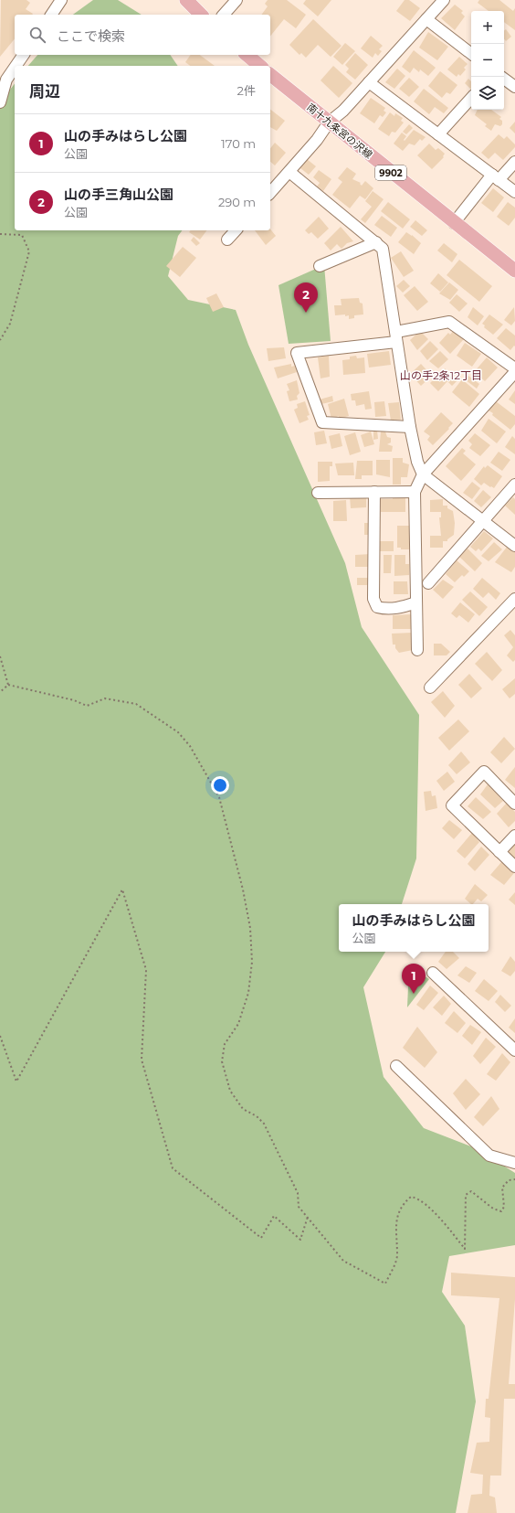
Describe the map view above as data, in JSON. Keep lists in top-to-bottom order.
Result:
{
  "streets": {
    "main road": ["南十九条宮の沢線", "9902"]
  },
  "districts": ["山の手2条12丁目"],
  "page": {
    "map_buttons": ["+", "−"],
    "search": "ここで検索",
    "heading": ["周辺", "2件"],
    "list": [
      {
        "mark": "1",
        "name": "山の手みはらし公園",
        "note": "公園",
        "value": "170 m"
      },
      {
        "mark": "2",
        "name": "山の手三角山公園",
        "note": "公園",
        "value": "290 m"
      }
    ],
    "pins": ["2", "1"],
    "popup": ["山の手みはらし公園", "公園"]
  }
}
